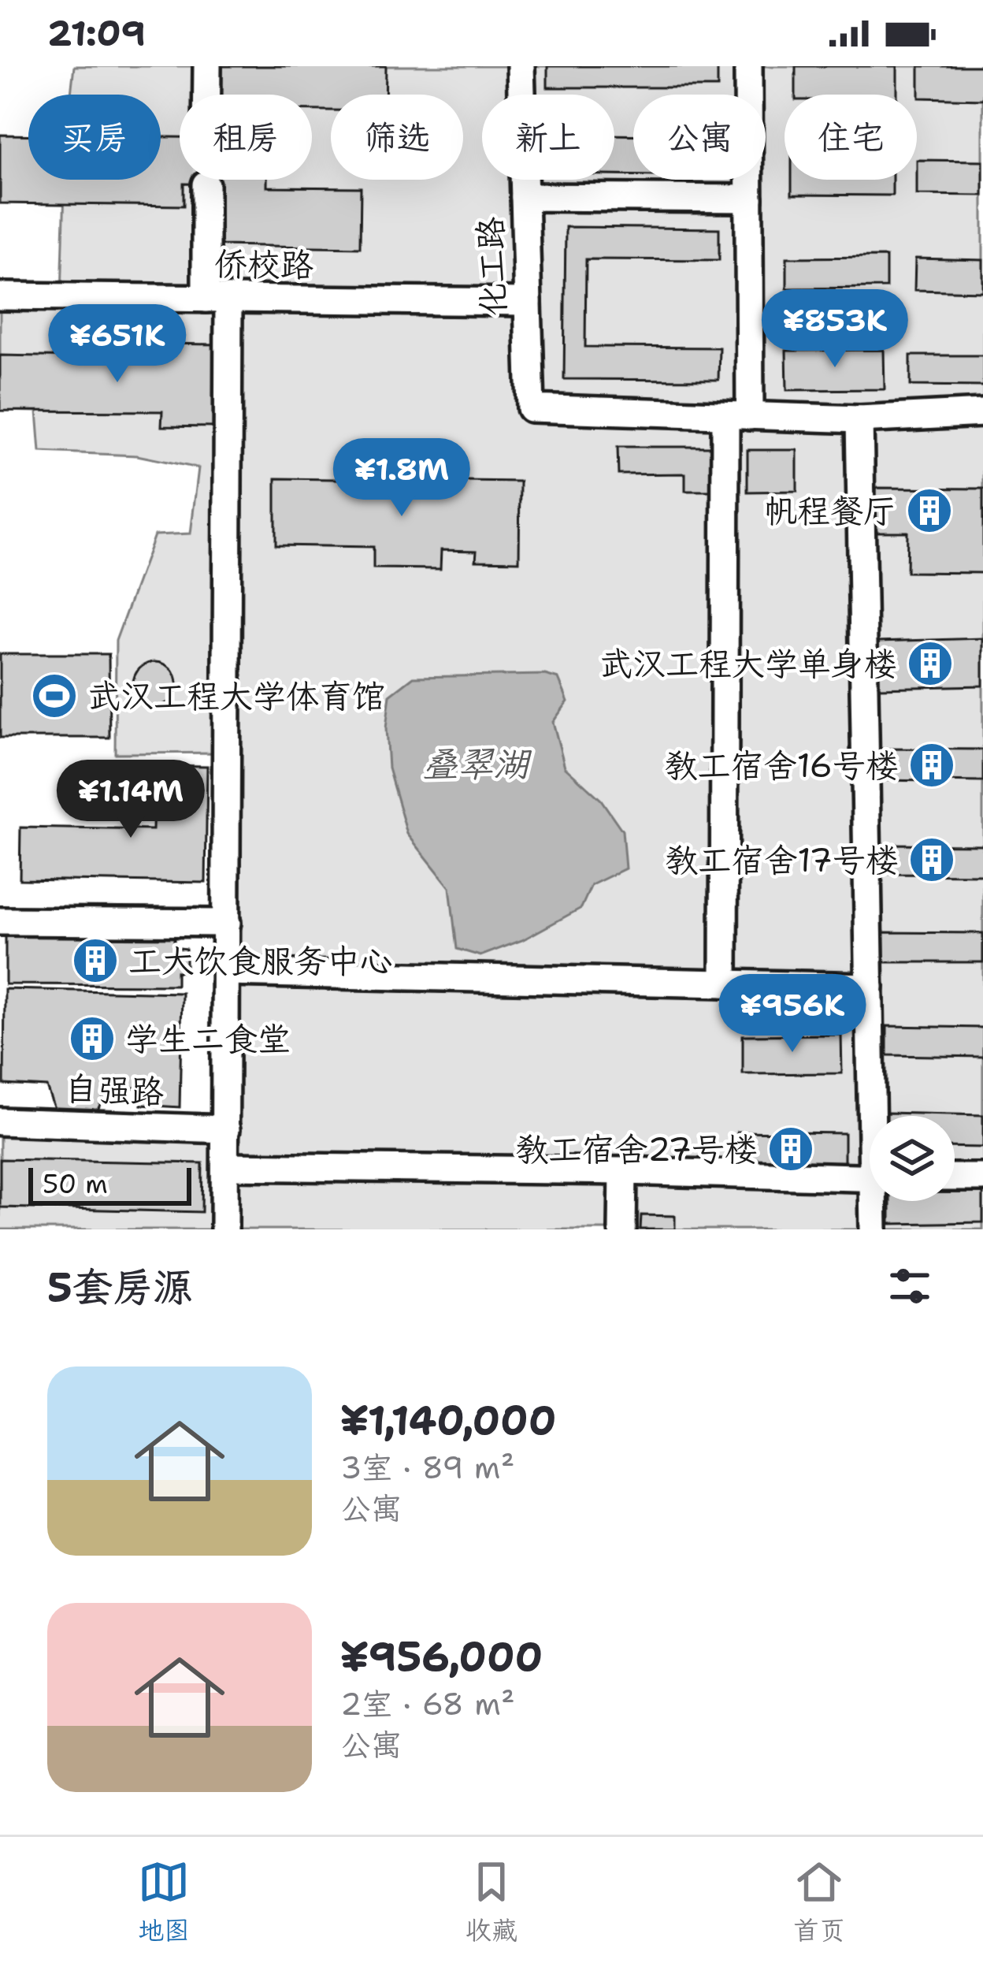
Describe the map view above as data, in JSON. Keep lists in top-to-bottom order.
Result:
{
  "streets": {
    "street": ["侨校路", "化工路", "自强路"]
  },
  "crossings": [
    ["侨校路", "化工路"]
  ],
  "water": ["叠翠湖"],
  "places": {
    "building": [
      "帆程餐厅",
      "武汉工程大学单身楼",
      "教工宿舍16号楼",
      "教工宿舍17号楼",
      "工大饮食服务中心",
      "学生二食堂",
      "教工宿舍27号楼"
    ],
    "sports": ["武汉工程大学体育馆"]
  },
  "scale_bar": "50 m",
  "page": {
    "status": "21:09",
    "chip": [
      "买房",
      "租房",
      "筛选",
      "新上",
      "公寓",
      "住宅"
    ],
    "price": [
      "¥853K",
      "¥651K",
      "¥1.8M",
      "¥1.14M",
      "¥956K"
    ],
    "scale": "50 m",
    "heading": "5套房源",
    "list": [
      {
        "name": "¥1,140,000",
        "note": "3室 · 89 m² · 公寓"
      },
      {
        "name": "¥956,000",
        "note": "2室 · 68 m² · 公寓"
      }
    ],
    "tabs": ["地图", "收藏", "首页"]
  }
}
